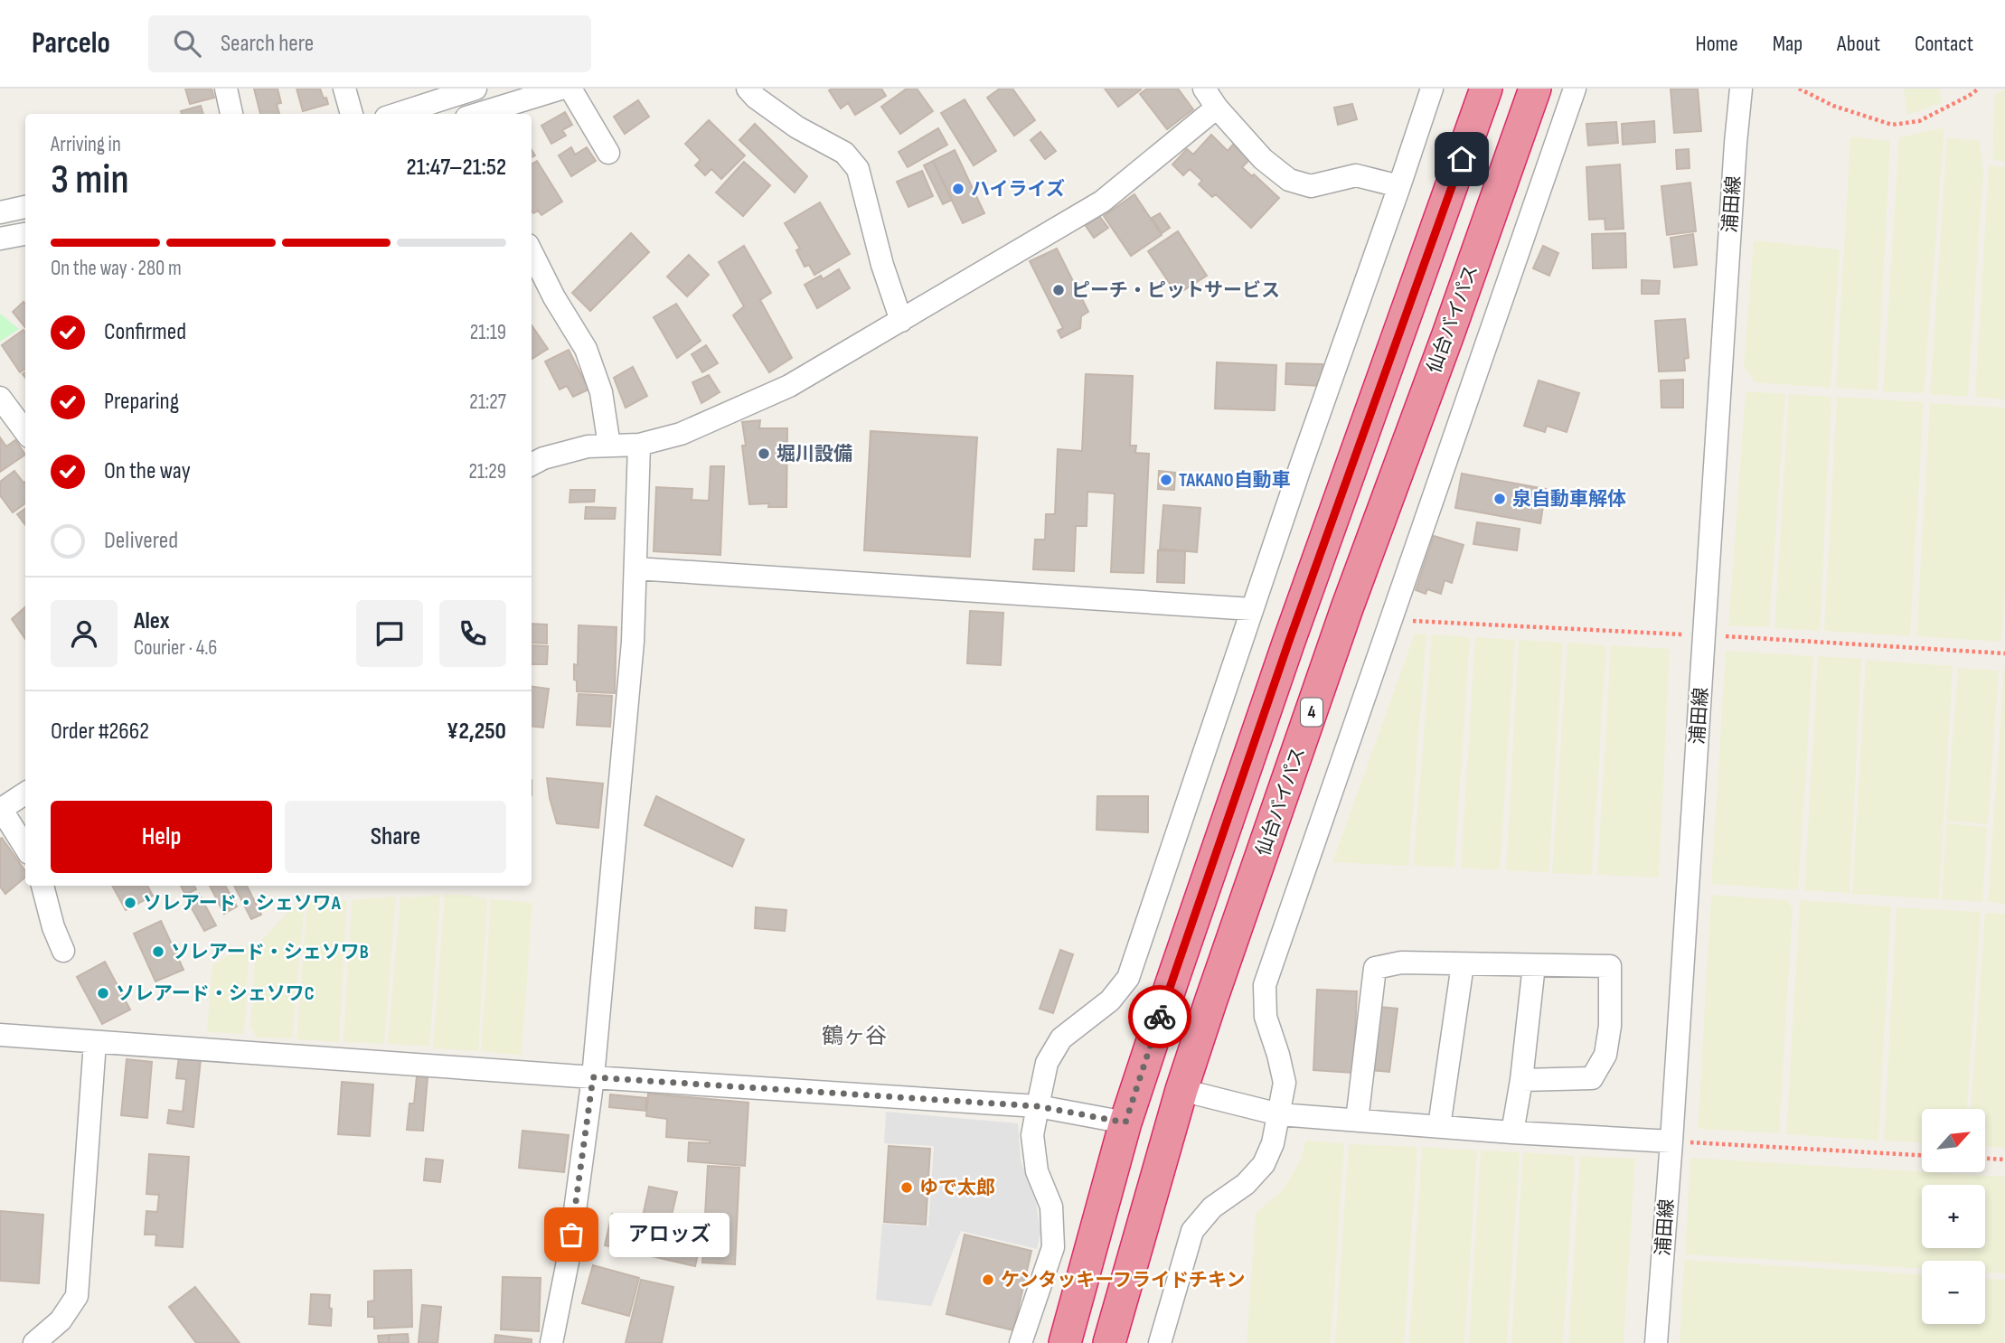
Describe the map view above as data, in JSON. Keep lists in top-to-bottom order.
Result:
{
  "streets": {
    "highway": ["仙台バイパス", "4"],
    "street": ["浦田線"]
  },
  "districts": ["鶴ヶ谷"],
  "places": [
    "ハイライズ",
    "ピーチ・ピットサービス",
    "堀川設備",
    "TAKANO自動車",
    "泉自動車解体",
    "ソレアード・シェソワA",
    "ソレアード・シェソワB",
    "ソレアード・シェソワC",
    "ゆで太郎",
    "アロッズ",
    "ケンタッキーフライドチキン"
  ],
  "north": "top right",
  "page": {
    "header": "Parcelo",
    "search": "Search here",
    "nav": [
      "Home",
      "Map",
      "About",
      "Contact"
    ],
    "heading": ["3 min", "Arriving in", "21:47–21:52"],
    "panel": [
      "Alex",
      "Courier · 4.6",
      "Order #2662",
      "¥2,250"
    ],
    "bar": "On the way · 280 m",
    "list": [
      ["Confirmed", "21:19"],
      ["Preparing", "21:27"],
      ["On the way", "21:29"],
      "Delivered"
    ],
    "buttons": ["Help", "Share"],
    "map_buttons": ["+", "−"],
    "bubble": "アロッズ"
  }
}
